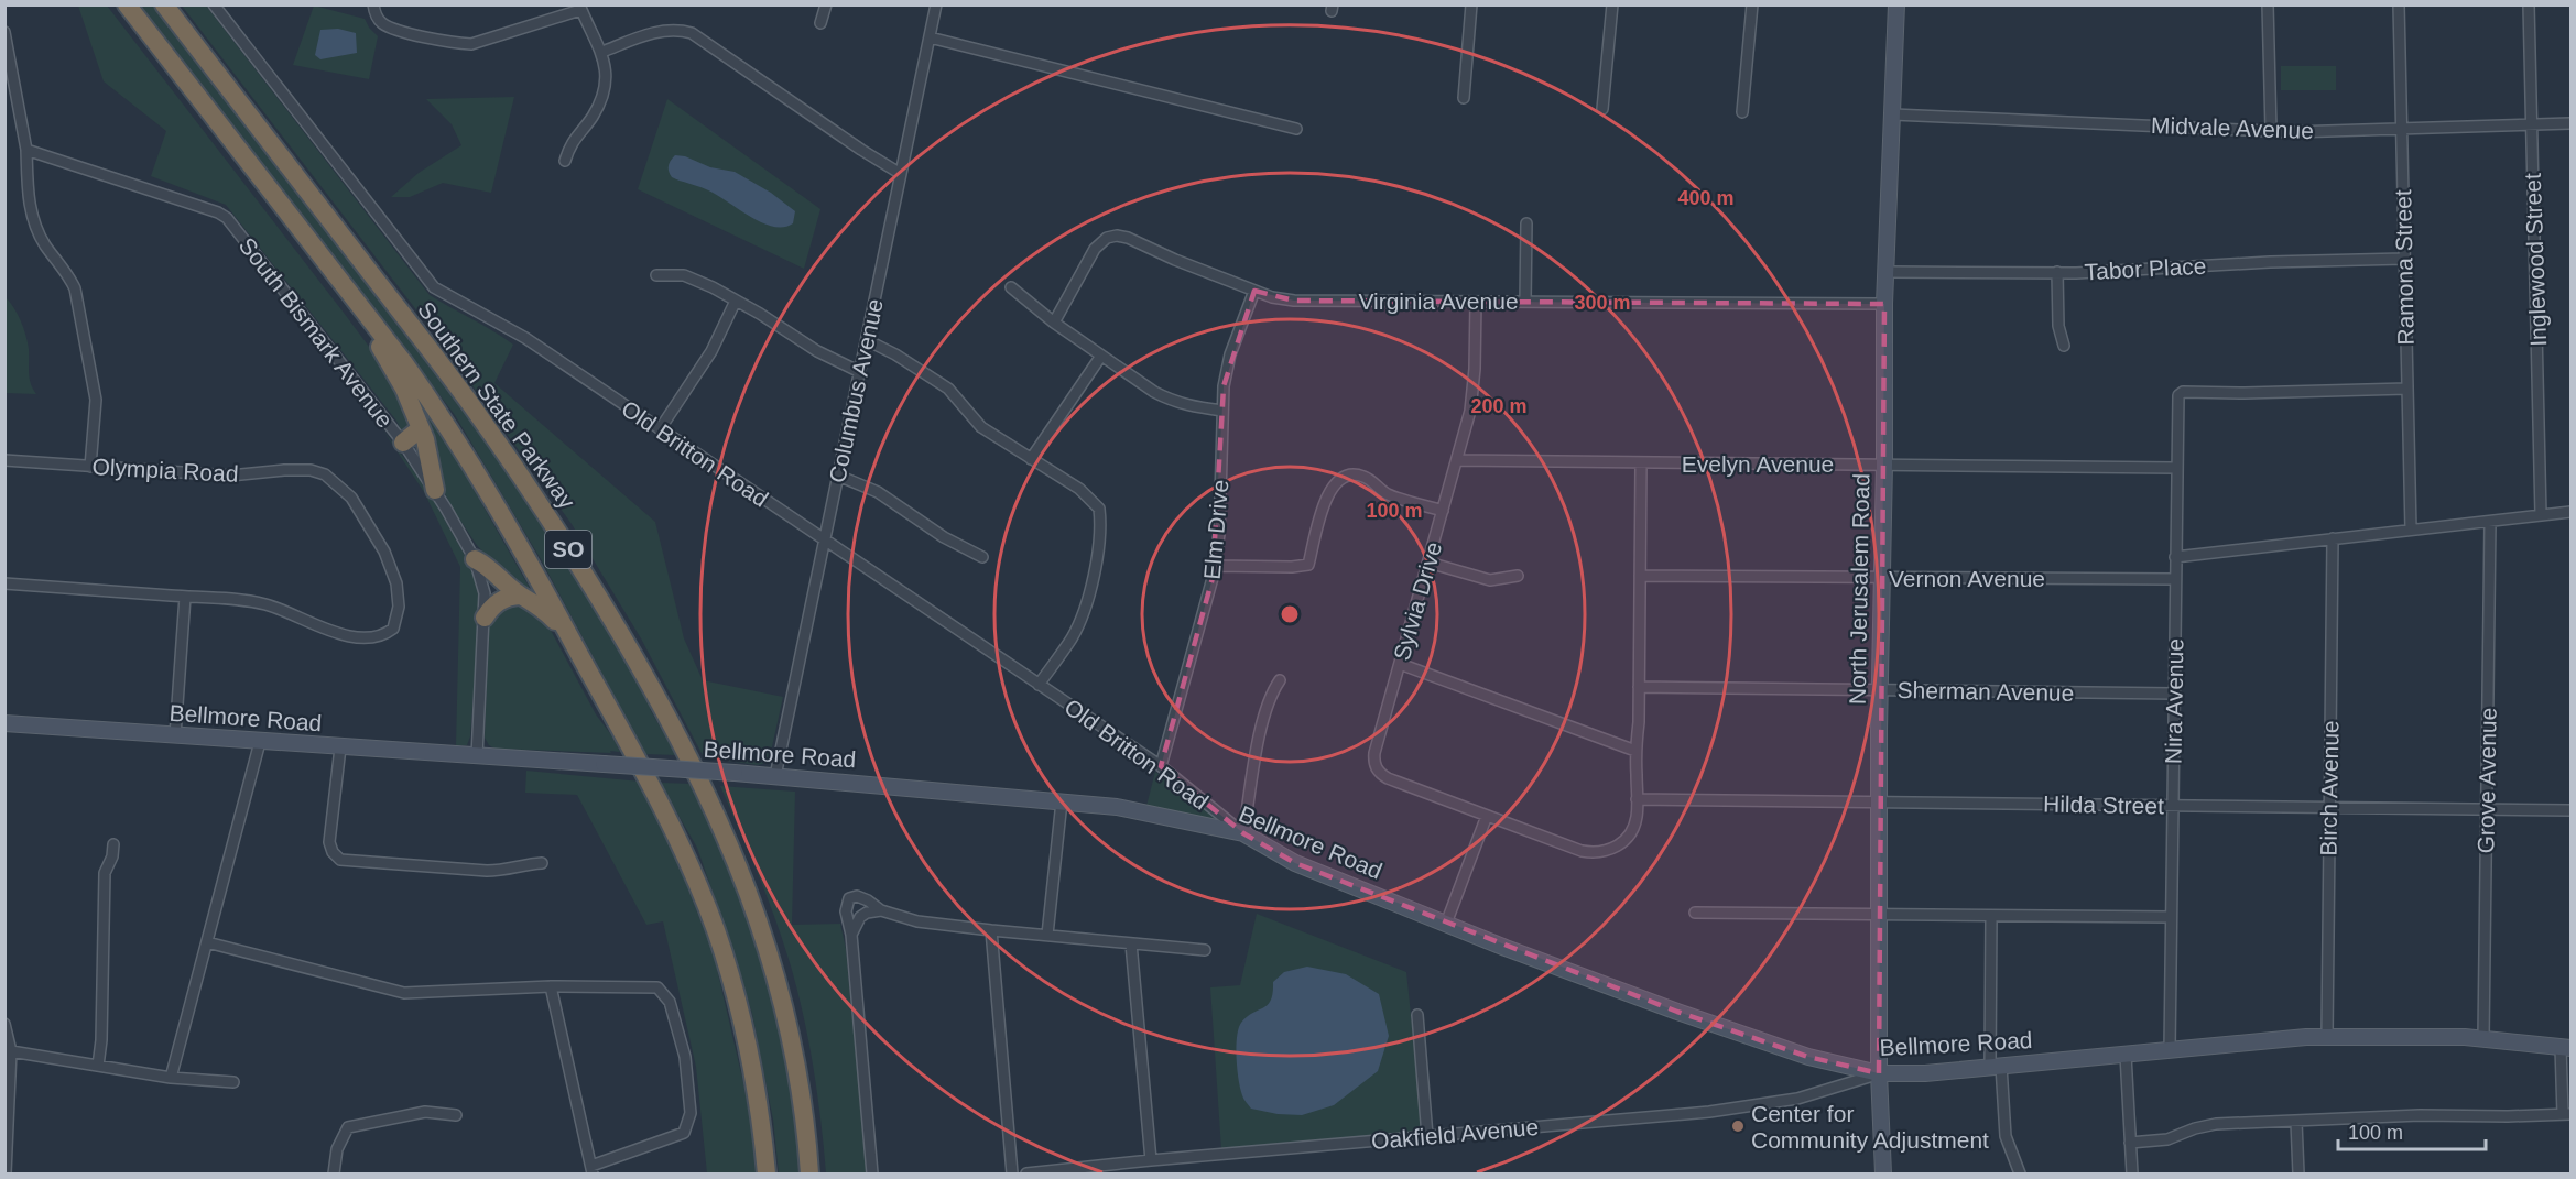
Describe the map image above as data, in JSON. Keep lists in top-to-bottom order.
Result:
{
  "streets": {
    "highway": ["Southern State Parkway", "SO"],
    "main road": ["North Jerusalem Road", "Bellmore Road"],
    "street": [
      "Midvale Avenue",
      "Inglewood Street",
      "Ramona Street",
      "Tabor Place",
      "Virginia Avenue",
      "South Bismark Avenue",
      "Columbus Avenue",
      "Old Britton Road",
      "Evelyn Avenue",
      "Olympia Road",
      "Elm Drive",
      "Vernon Avenue",
      "Sylvia Drive",
      "Sherman Avenue",
      "Nira Avenue",
      "Grove Avenue",
      "Birch Avenue",
      "Hilda Street",
      "Oakfield Avenue"
    ]
  },
  "crossings": [
    ["Midvale Avenue", "Inglewood Street"],
    ["Midvale Avenue", "Ramona Street"],
    ["Midvale Avenue", "North Jerusalem Road"],
    ["Ramona Street", "Tabor Place"],
    ["Ramona Street", "Nira Avenue"],
    ["Tabor Place", "North Jerusalem Road"],
    ["Virginia Avenue", "Elm Drive"],
    ["Virginia Avenue", "North Jerusalem Road"],
    ["Virginia Avenue", "Sylvia Drive"],
    ["South Bismark Avenue", "Bellmore Road"],
    ["Columbus Avenue", "Old Britton Road"],
    ["Columbus Avenue", "Bellmore Road"],
    ["Old Britton Road", "Elm Drive"],
    ["Old Britton Road", "Bellmore Road"],
    ["Evelyn Avenue", "North Jerusalem Road"],
    ["Evelyn Avenue", "Sylvia Drive"],
    ["Evelyn Avenue", "Nira Avenue"],
    ["Vernon Avenue", "North Jerusalem Road"],
    ["Vernon Avenue", "Nira Avenue"],
    ["North Jerusalem Road", "Sherman Avenue"],
    ["North Jerusalem Road", "Bellmore Road"],
    ["North Jerusalem Road", "Hilda Street"],
    ["North Jerusalem Road", "Oakfield Avenue"],
    ["Sherman Avenue", "Nira Avenue"],
    ["Nira Avenue", "Bellmore Road"],
    ["Nira Avenue", "Hilda Street"],
    ["Bellmore Road", "Grove Avenue"],
    ["Bellmore Road", "Birch Avenue"],
    ["Bellmore Road", "Oakfield Avenue"],
    ["Grove Avenue", "Hilda Street"],
    ["Birch Avenue", "Hilda Street"]
  ],
  "places": ["Center for Community Adjustment"],
  "scale_bar": "100 m",
  "rings": [
    "400 m",
    "300 m",
    "200 m",
    "100 m"
  ]
}
